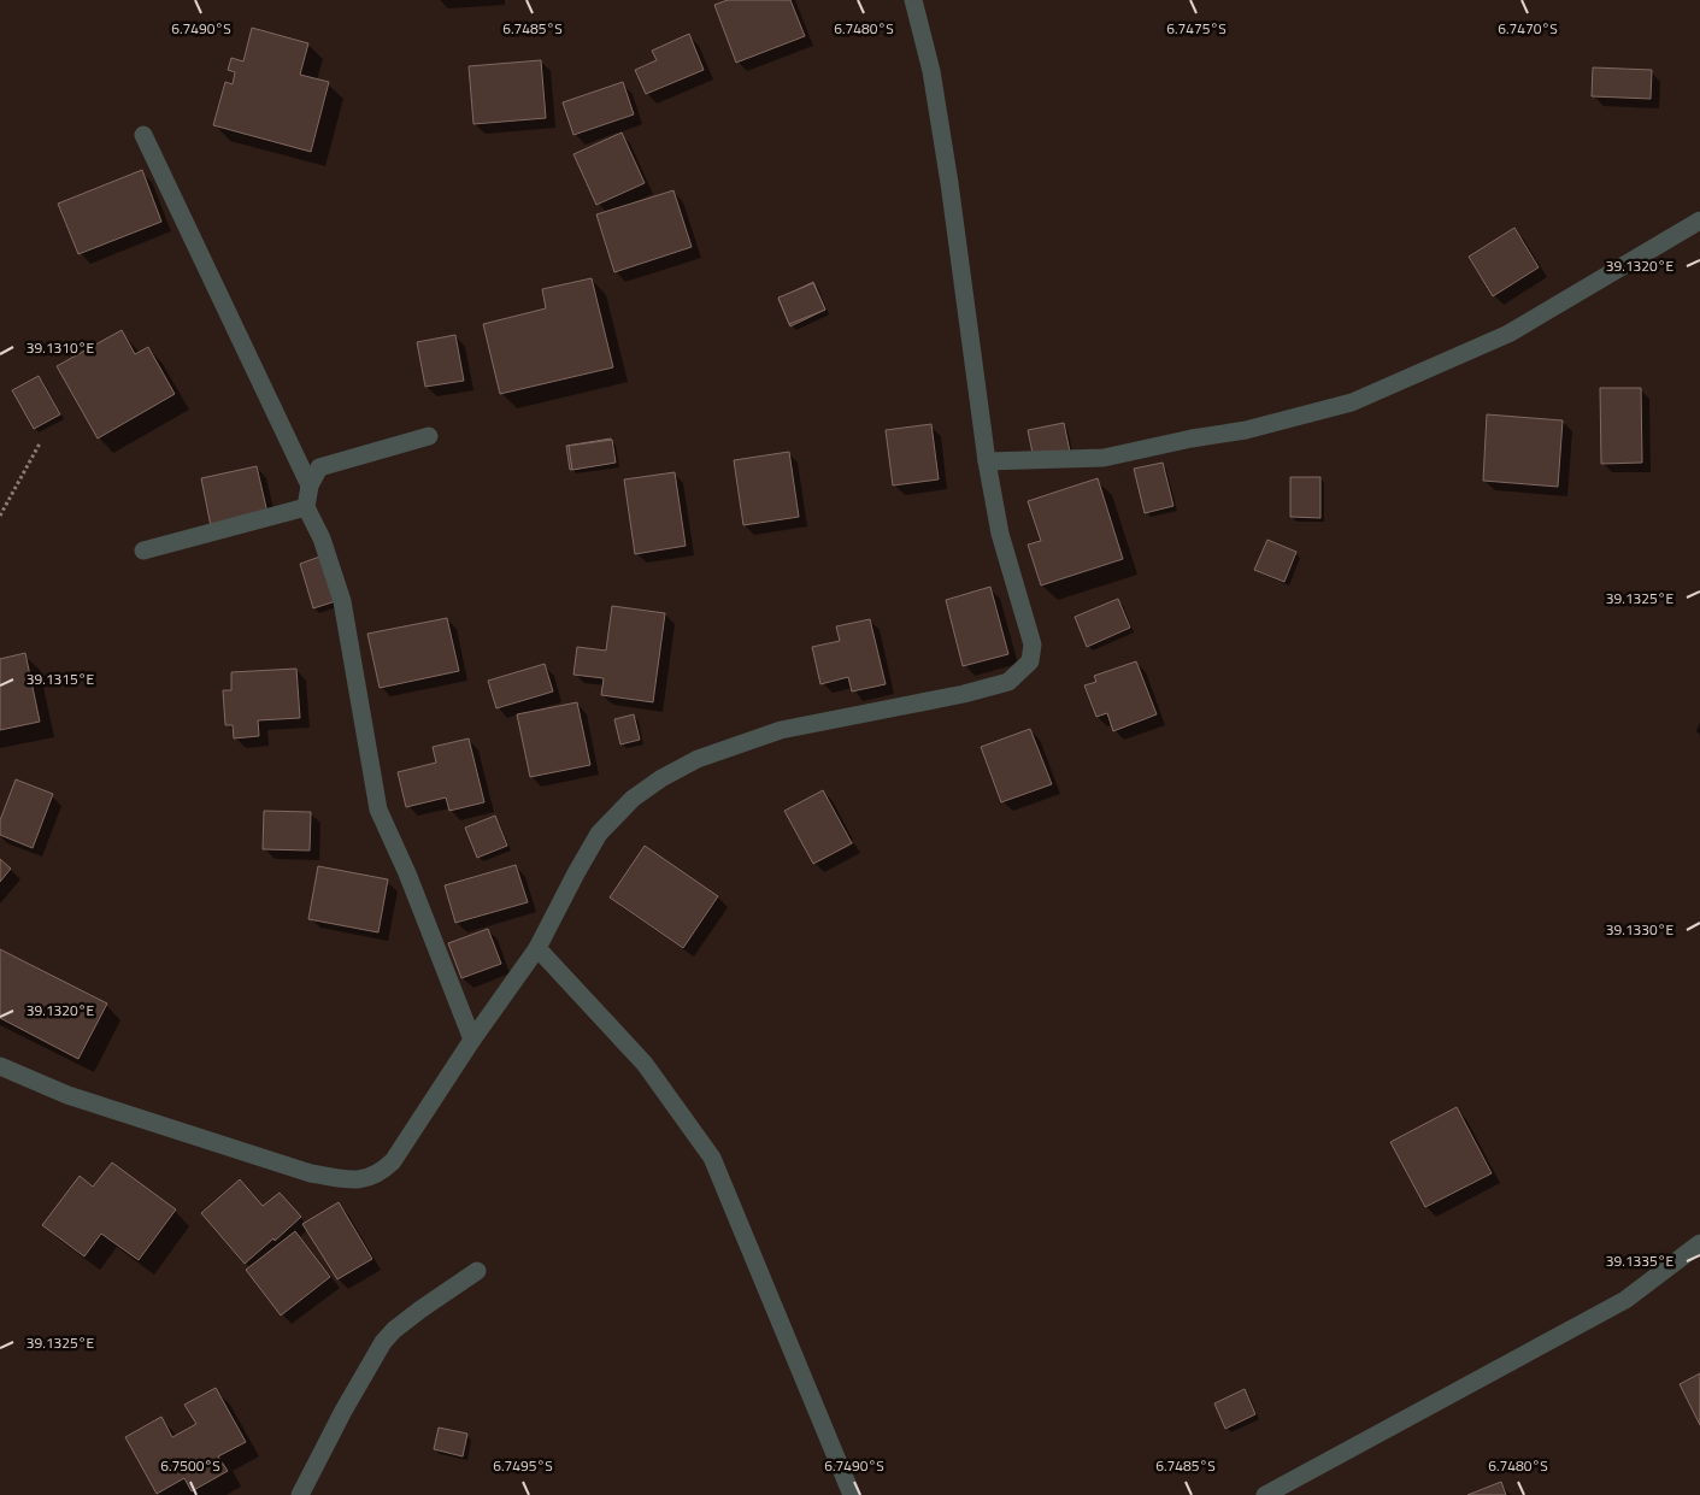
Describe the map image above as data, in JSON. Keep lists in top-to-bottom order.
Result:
{
  "coordinates": [
    "6.7475°S",
    "6.7490°S",
    "6.7485°S",
    "6.7480°S",
    "6.7470°S",
    "39.1320°E",
    "39.1310°E",
    "39.1325°E",
    "39.1315°E",
    "39.1330°E",
    "39.1335°E",
    "6.7500°S",
    "6.7495°S"
  ]
}
